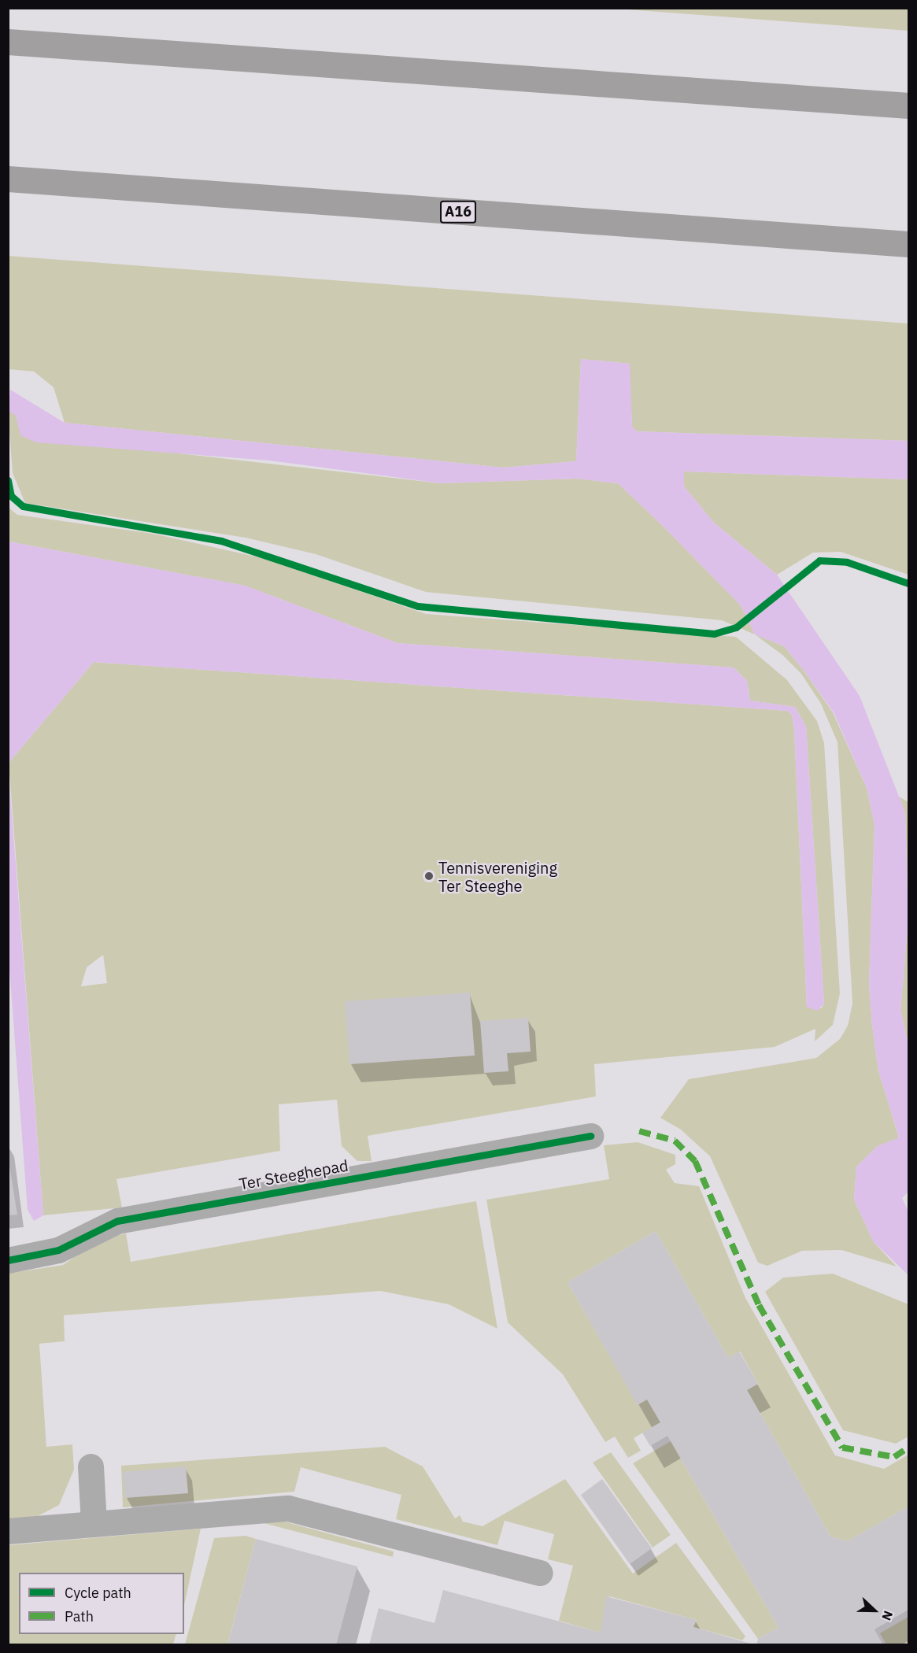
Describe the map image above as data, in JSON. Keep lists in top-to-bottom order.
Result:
{
  "streets": {
    "highway": ["A16"],
    "street": ["Ter Steeghepad"]
  },
  "places": ["Tennisvereniging Ter Steeghe"],
  "legend": ["Cycle path", "Path"],
  "north": "right"
}
